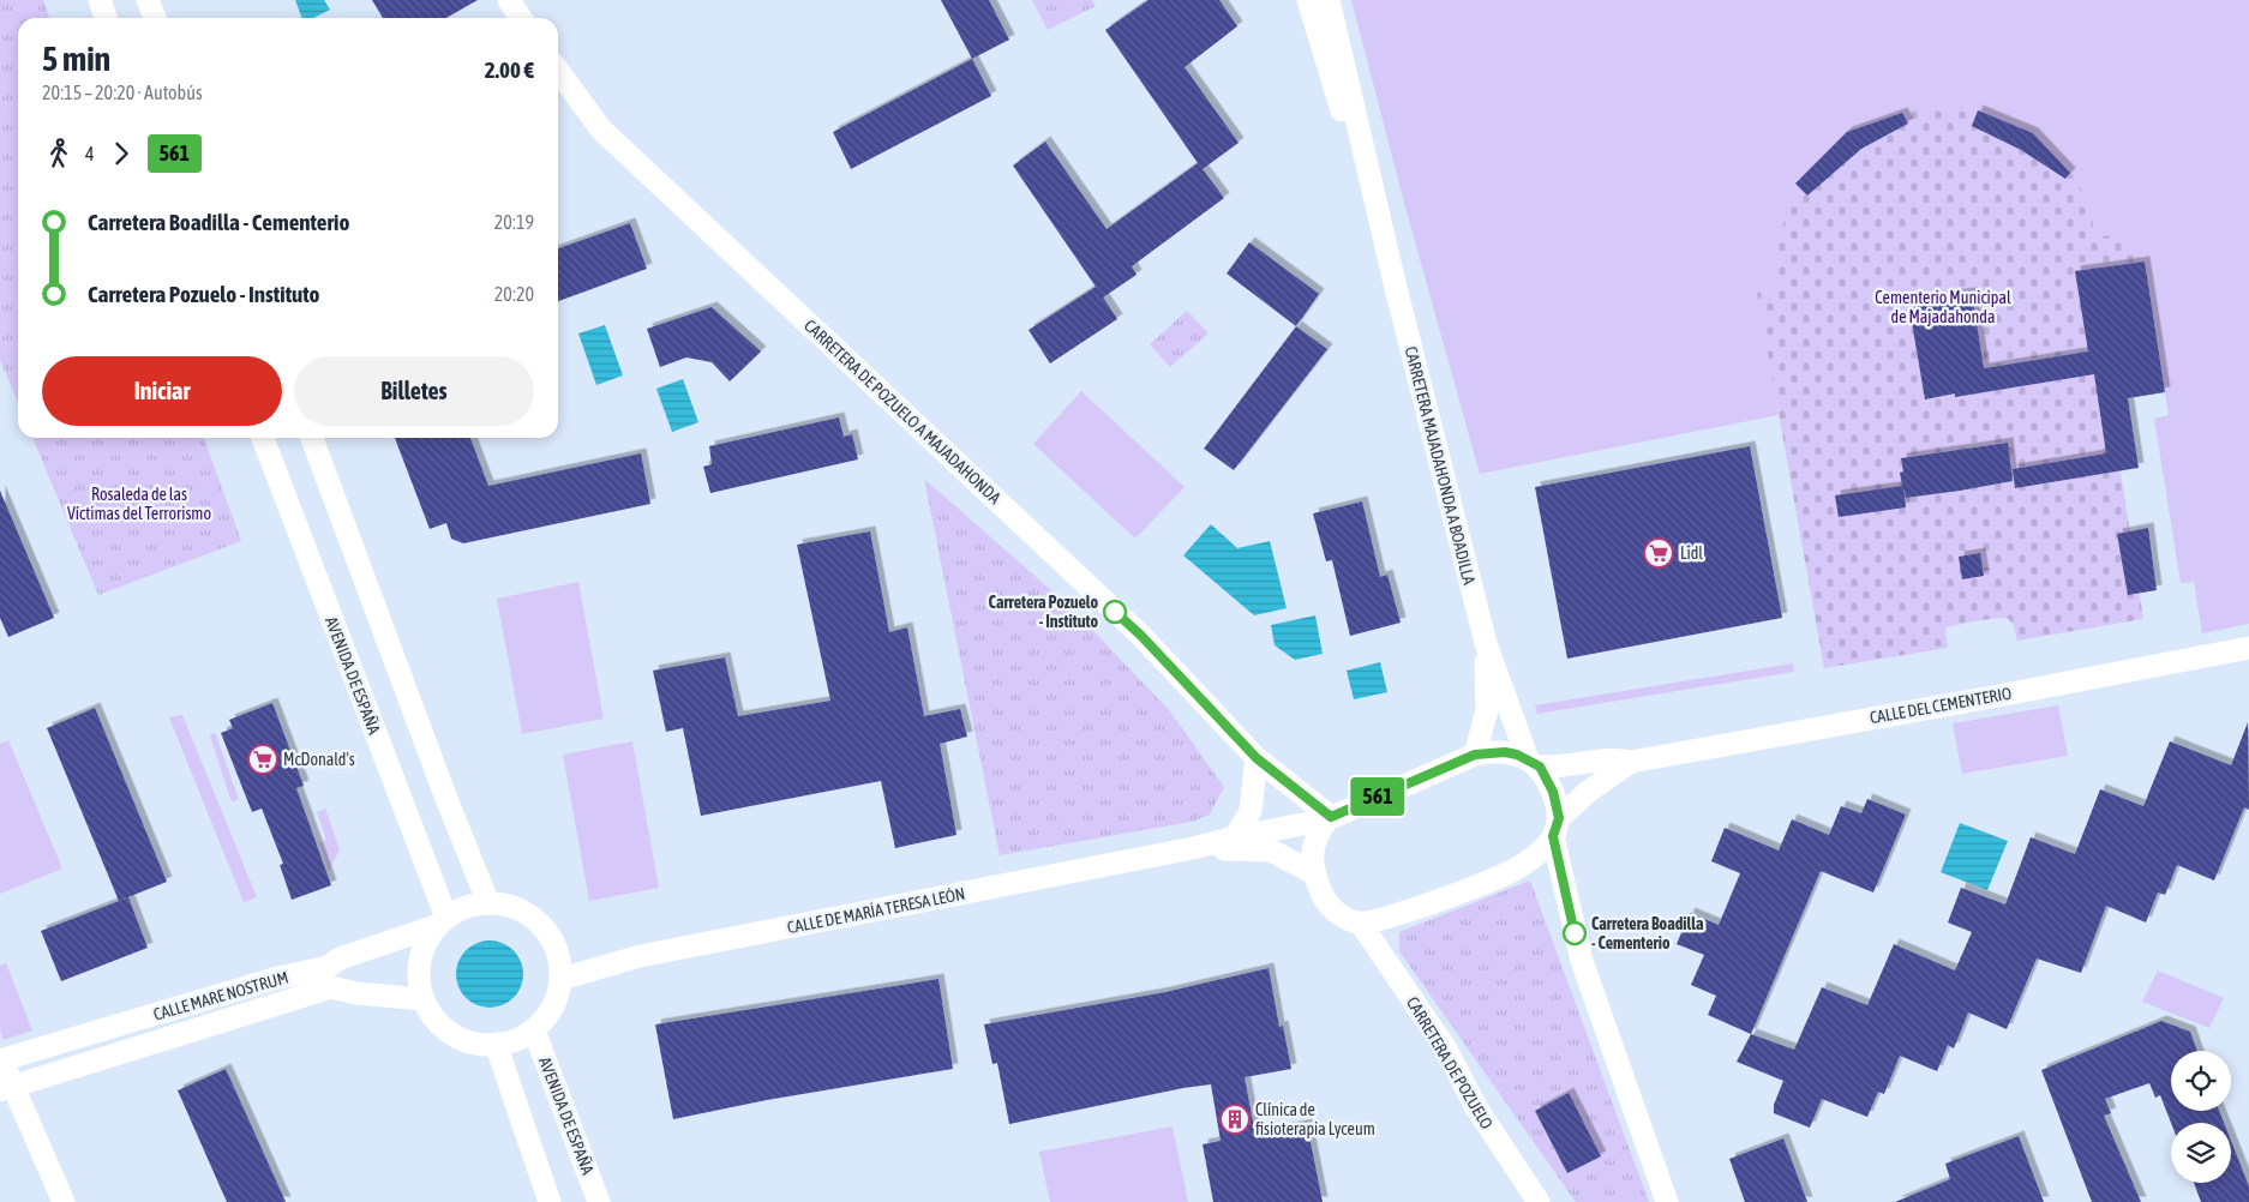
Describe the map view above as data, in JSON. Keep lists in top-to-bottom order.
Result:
{
  "streets": {
    "street": [
      "CARRETERA DE POZUELO A MAJADAHONDA",
      "CARRETERA MAJADAHONDA A BOADILLA",
      "AVENIDA DE ESPAÑA",
      "CALLE DEL CEMENTERIO",
      "CALLE DE MARÍA TERESA LEÓN",
      "CALLE MARE NOSTRUM",
      "CARRETERA DE POZUELO"
    ]
  },
  "crossings": [
    ["CARRETERA DE POZUELO A MAJADAHONDA", "CALLE DE MARÍA TERESA LEÓN"],
    ["CARRETERA MAJADAHONDA A BOADILLA", "CALLE DEL CEMENTERIO"],
    ["AVENIDA DE ESPAÑA", "CALLE DE MARÍA TERESA LEÓN"],
    ["AVENIDA DE ESPAÑA", "CALLE MARE NOSTRUM"],
    ["CALLE DE MARÍA TERESA LEÓN", "CALLE MARE NOSTRUM"]
  ],
  "parks": ["Cementerio Municipal de Majadahonda", "Rosaleda de las Víctimas del Terrorismo"],
  "places": {
    "supermarket": ["Lidl", "McDonald's"],
    "other": ["Carretera Pozuelo - Instituto", "Carretera Boadilla - Cementerio"],
    "building": ["Clínica de fisioterapia Lyceum"]
  },
  "lines": ["bus line 561"],
  "page": {
    "on_map": "561",
    "heading": ["5 min", "20:15 – 20:20 · Autobús", "2.00 €"],
    "legs": ["4", "561"],
    "list": [
      {
        "name": "Carretera Boadilla - Cementerio",
        "value": "20:19"
      },
      {
        "name": "Carretera Pozuelo - Instituto",
        "value": "20:20"
      }
    ],
    "buttons": ["Iniciar", "Billetes"]
  }
}
